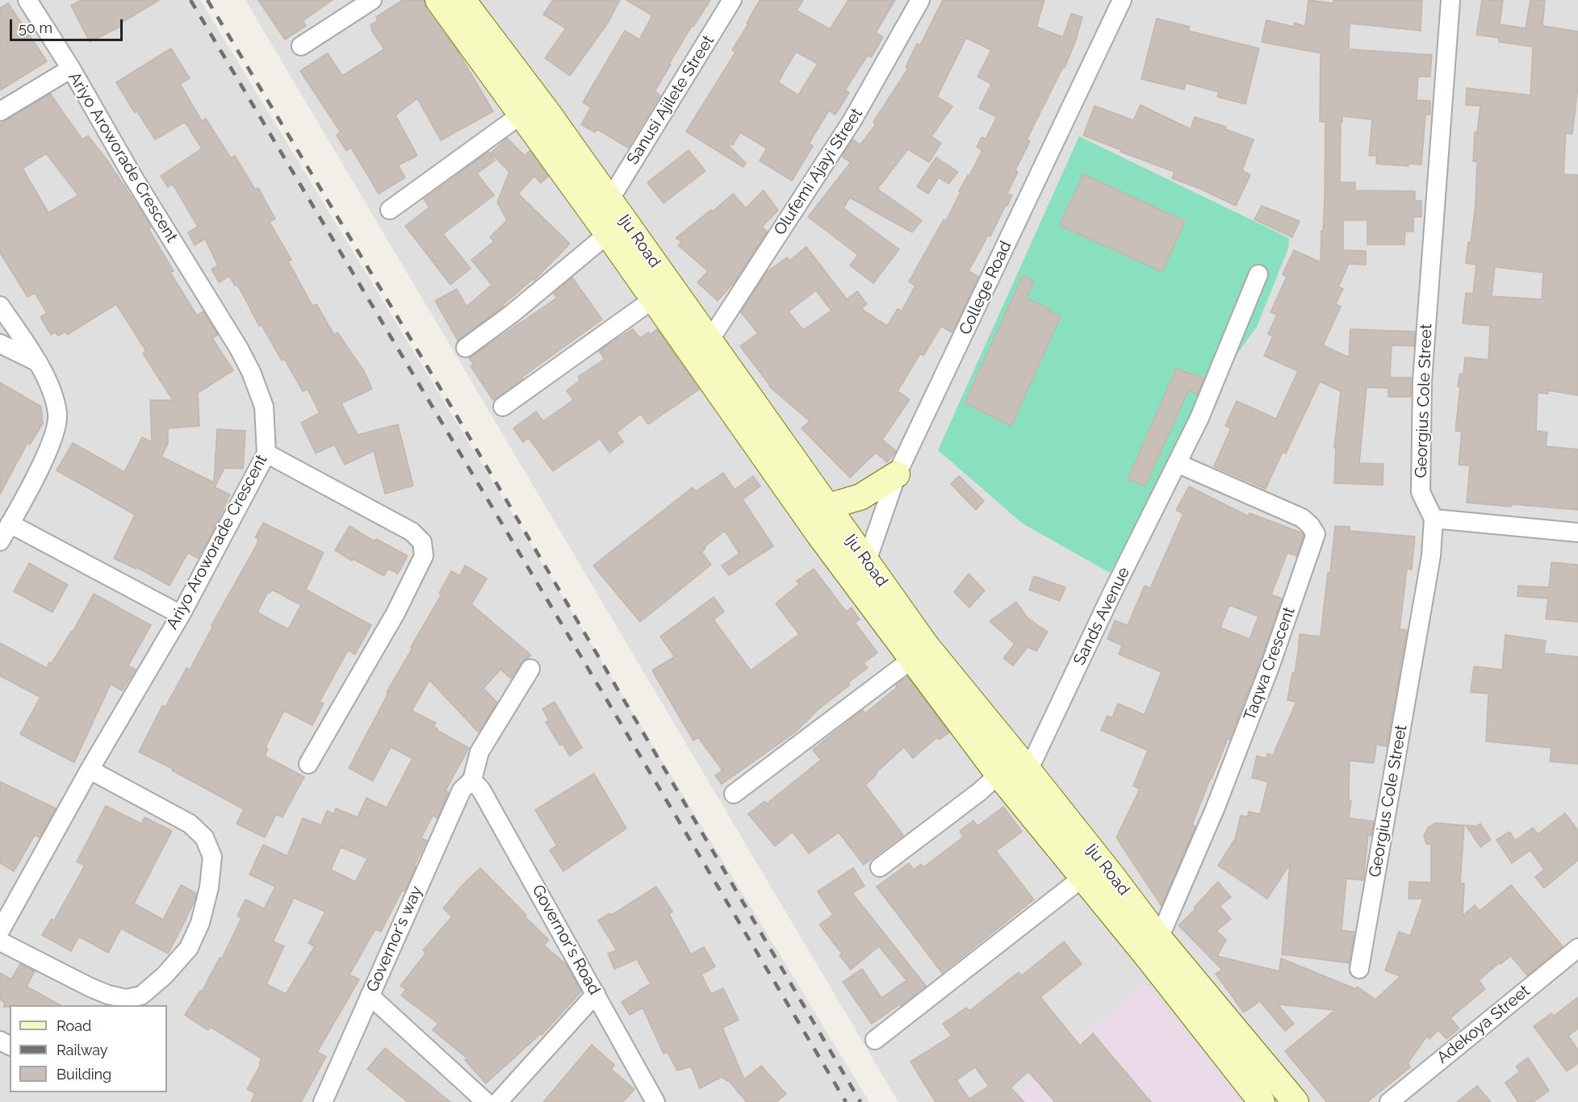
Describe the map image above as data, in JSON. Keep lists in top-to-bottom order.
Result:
{
  "streets": {
    "main road": ["Iju Road"],
    "street": [
      "Sanusi Ajilete Street",
      "Ariyo Aroworade Crescent",
      "Olufemi Ajayi Street",
      "College Road",
      "Georgius Cole Street",
      "Sands Avenue",
      "Taqwa Crescent",
      "Governor's way",
      "Governor's Road",
      "Adekoya Street"
    ]
  },
  "crossings": [
    ["Sanusi Ajilete Street", "Iju Road"],
    ["Olufemi Ajayi Street", "Iju Road"],
    ["Iju Road", "College Road"],
    ["Iju Road", "Sands Avenue"],
    ["Iju Road", "Taqwa Crescent"],
    ["Sands Avenue", "Taqwa Crescent"],
    ["Governor's way", "Governor's Road"]
  ],
  "legend": ["Road", "Railway", "Building"],
  "scale_bar": "50 m"
}
